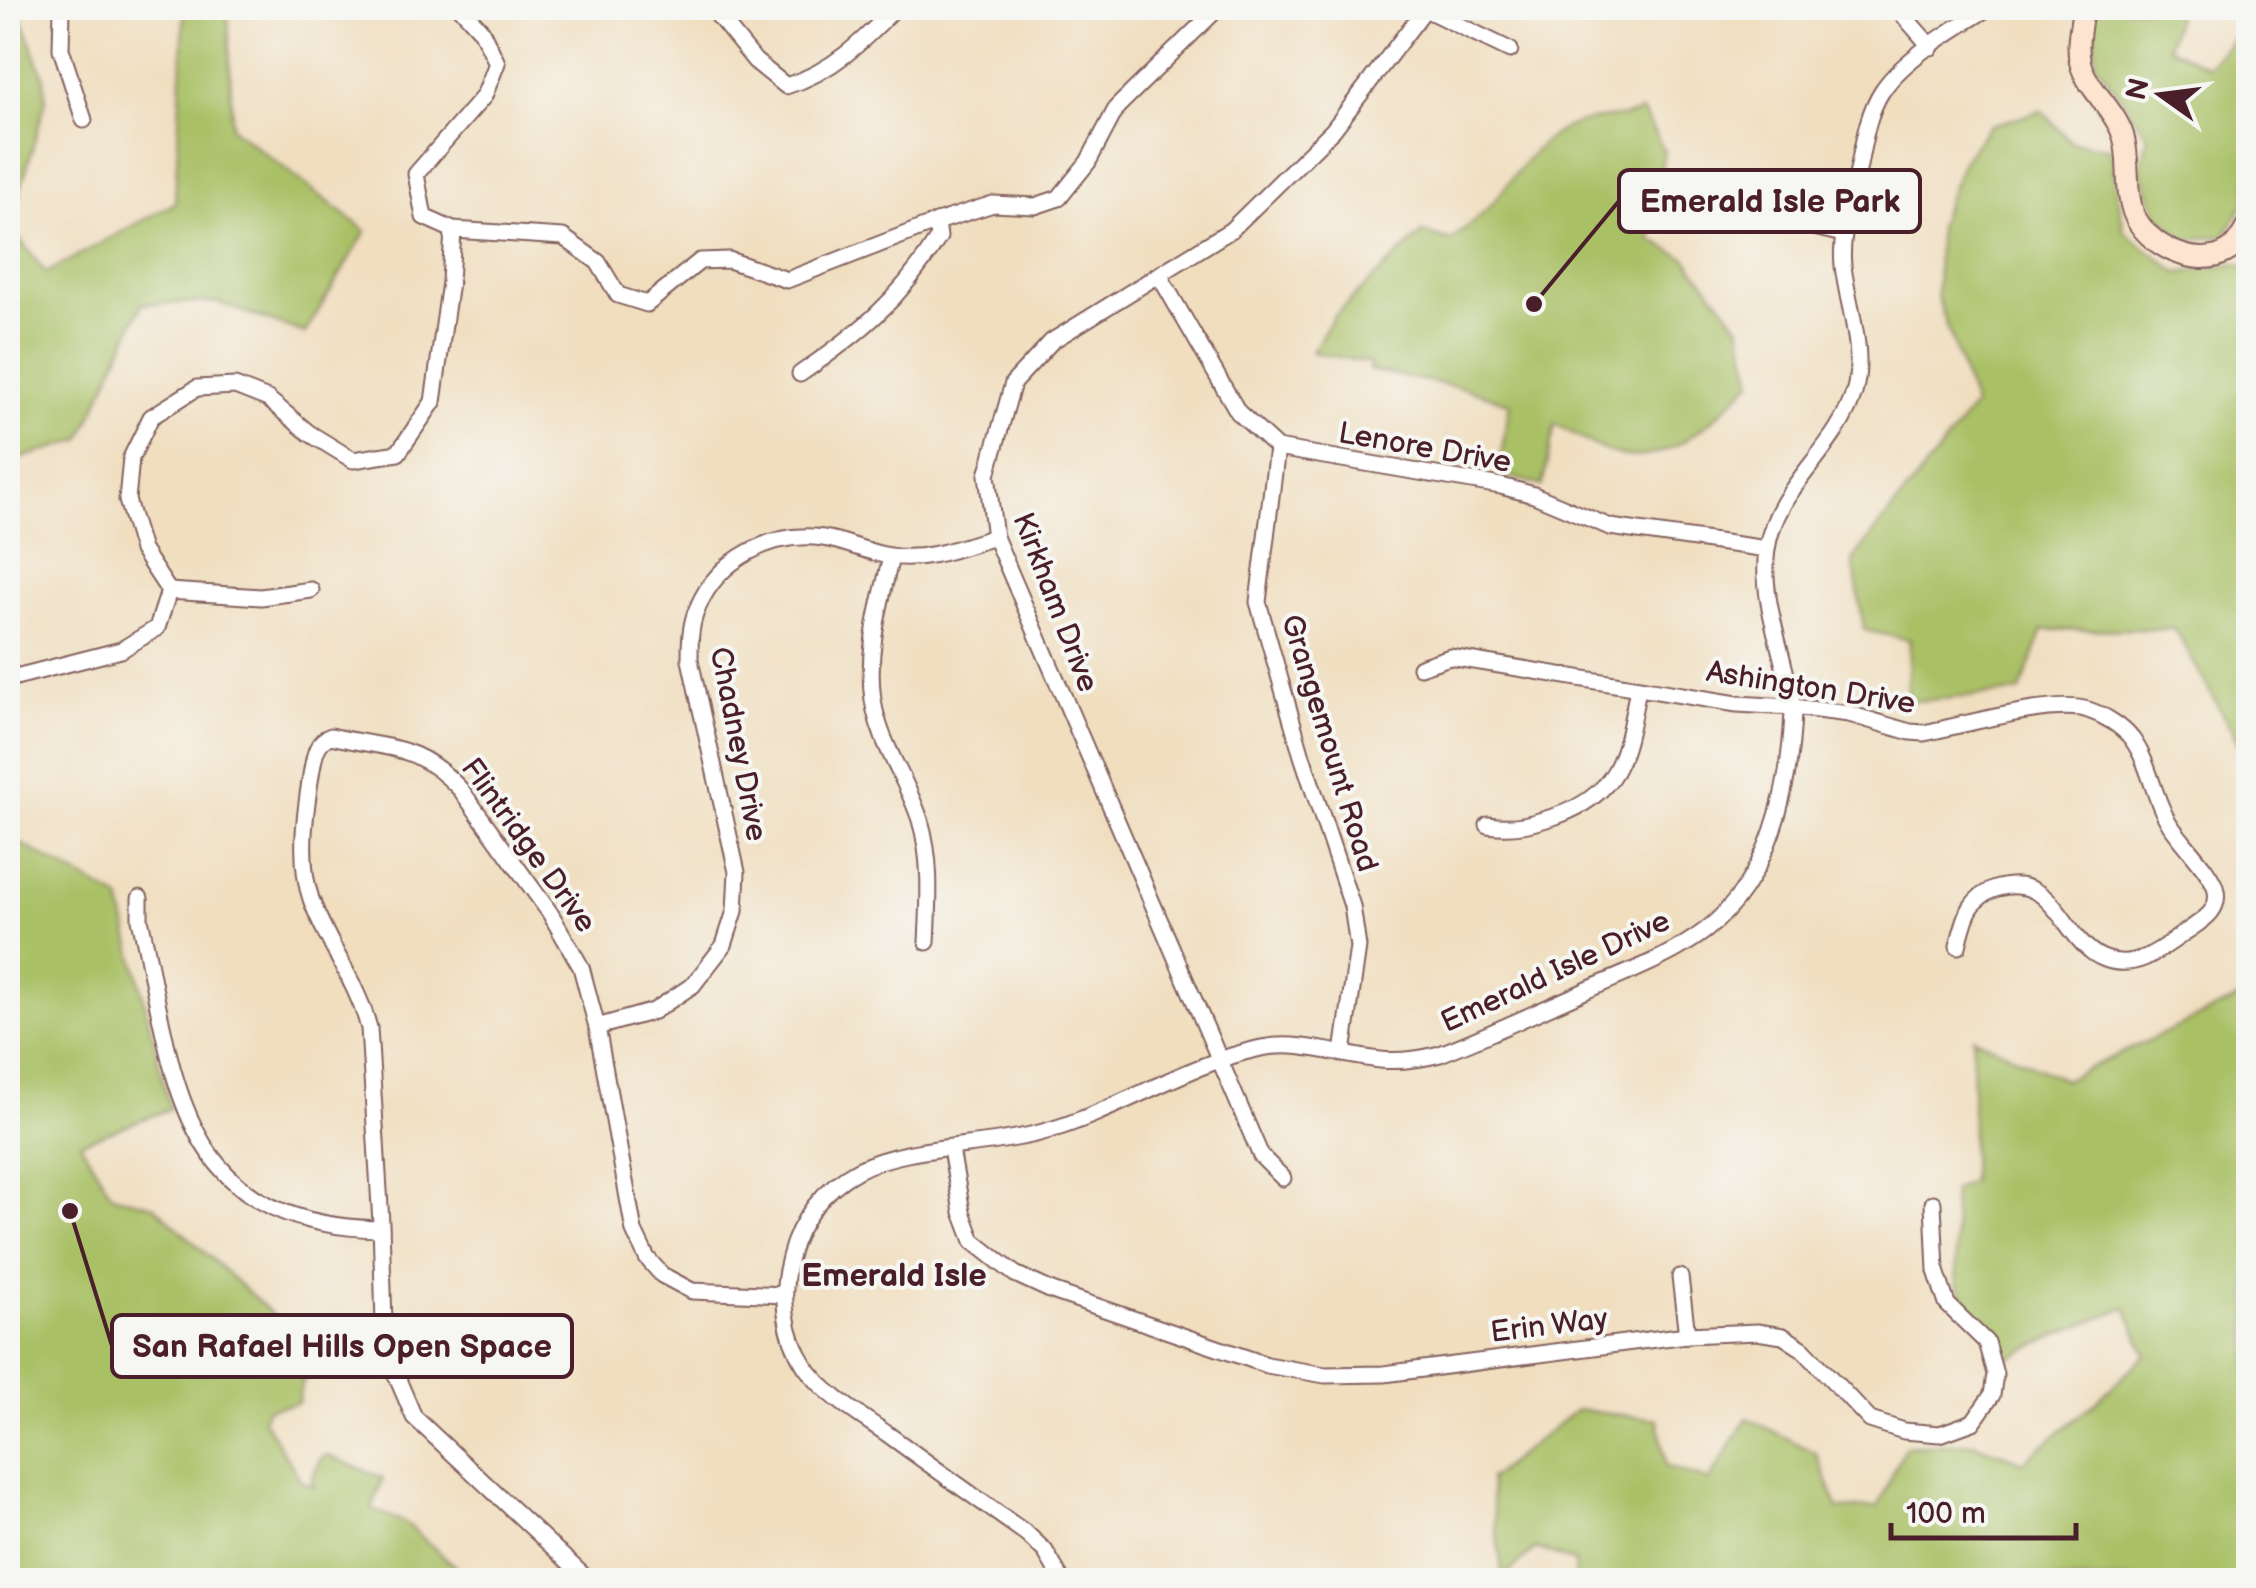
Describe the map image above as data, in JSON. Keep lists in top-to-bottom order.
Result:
{
  "streets": {
    "street": [
      "Lenore Drive",
      "Kirkham Drive",
      "Ashington Drive",
      "Grangemount Road",
      "Chadney Drive",
      "Flintridge Drive",
      "Emerald Isle Drive",
      "Erin Way"
    ]
  },
  "crossings": [
    ["Lenore Drive", "Grangemount Road"],
    ["Lenore Drive", "Emerald Isle Drive"],
    ["Kirkham Drive", "Chadney Drive"],
    ["Kirkham Drive", "Emerald Isle Drive"],
    ["Ashington Drive", "Emerald Isle Drive"],
    ["Grangemount Road", "Emerald Isle Drive"],
    ["Chadney Drive", "Flintridge Drive"],
    ["Flintridge Drive", "Emerald Isle Drive"],
    ["Emerald Isle Drive", "Erin Way"]
  ],
  "districts": ["Emerald Isle"],
  "places": ["Emerald Isle Park", "San Rafael Hills Open Space"],
  "scale_bar": "100 m",
  "north": "left"
}
